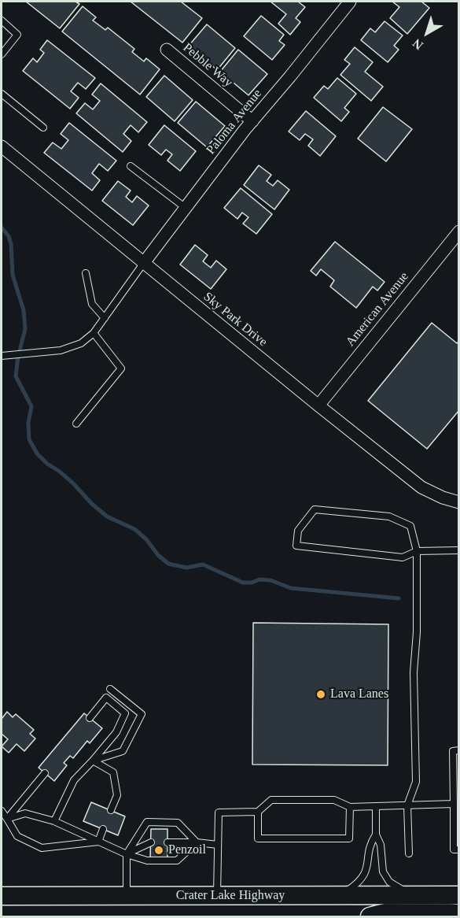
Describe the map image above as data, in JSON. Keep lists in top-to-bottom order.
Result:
{
  "streets": {
    "main road": ["Crater Lake Highway"],
    "street": [
      "Pebble Way",
      "Paloma Avenue",
      "American Avenue",
      "Sky Park Drive"
    ]
  },
  "crossings": [
    ["Pebble Way", "Paloma Avenue"],
    ["Paloma Avenue", "Sky Park Drive"],
    ["American Avenue", "Sky Park Drive"]
  ],
  "places": ["Lava Lanes", "Penzoil"],
  "north": "bottom left"
}
